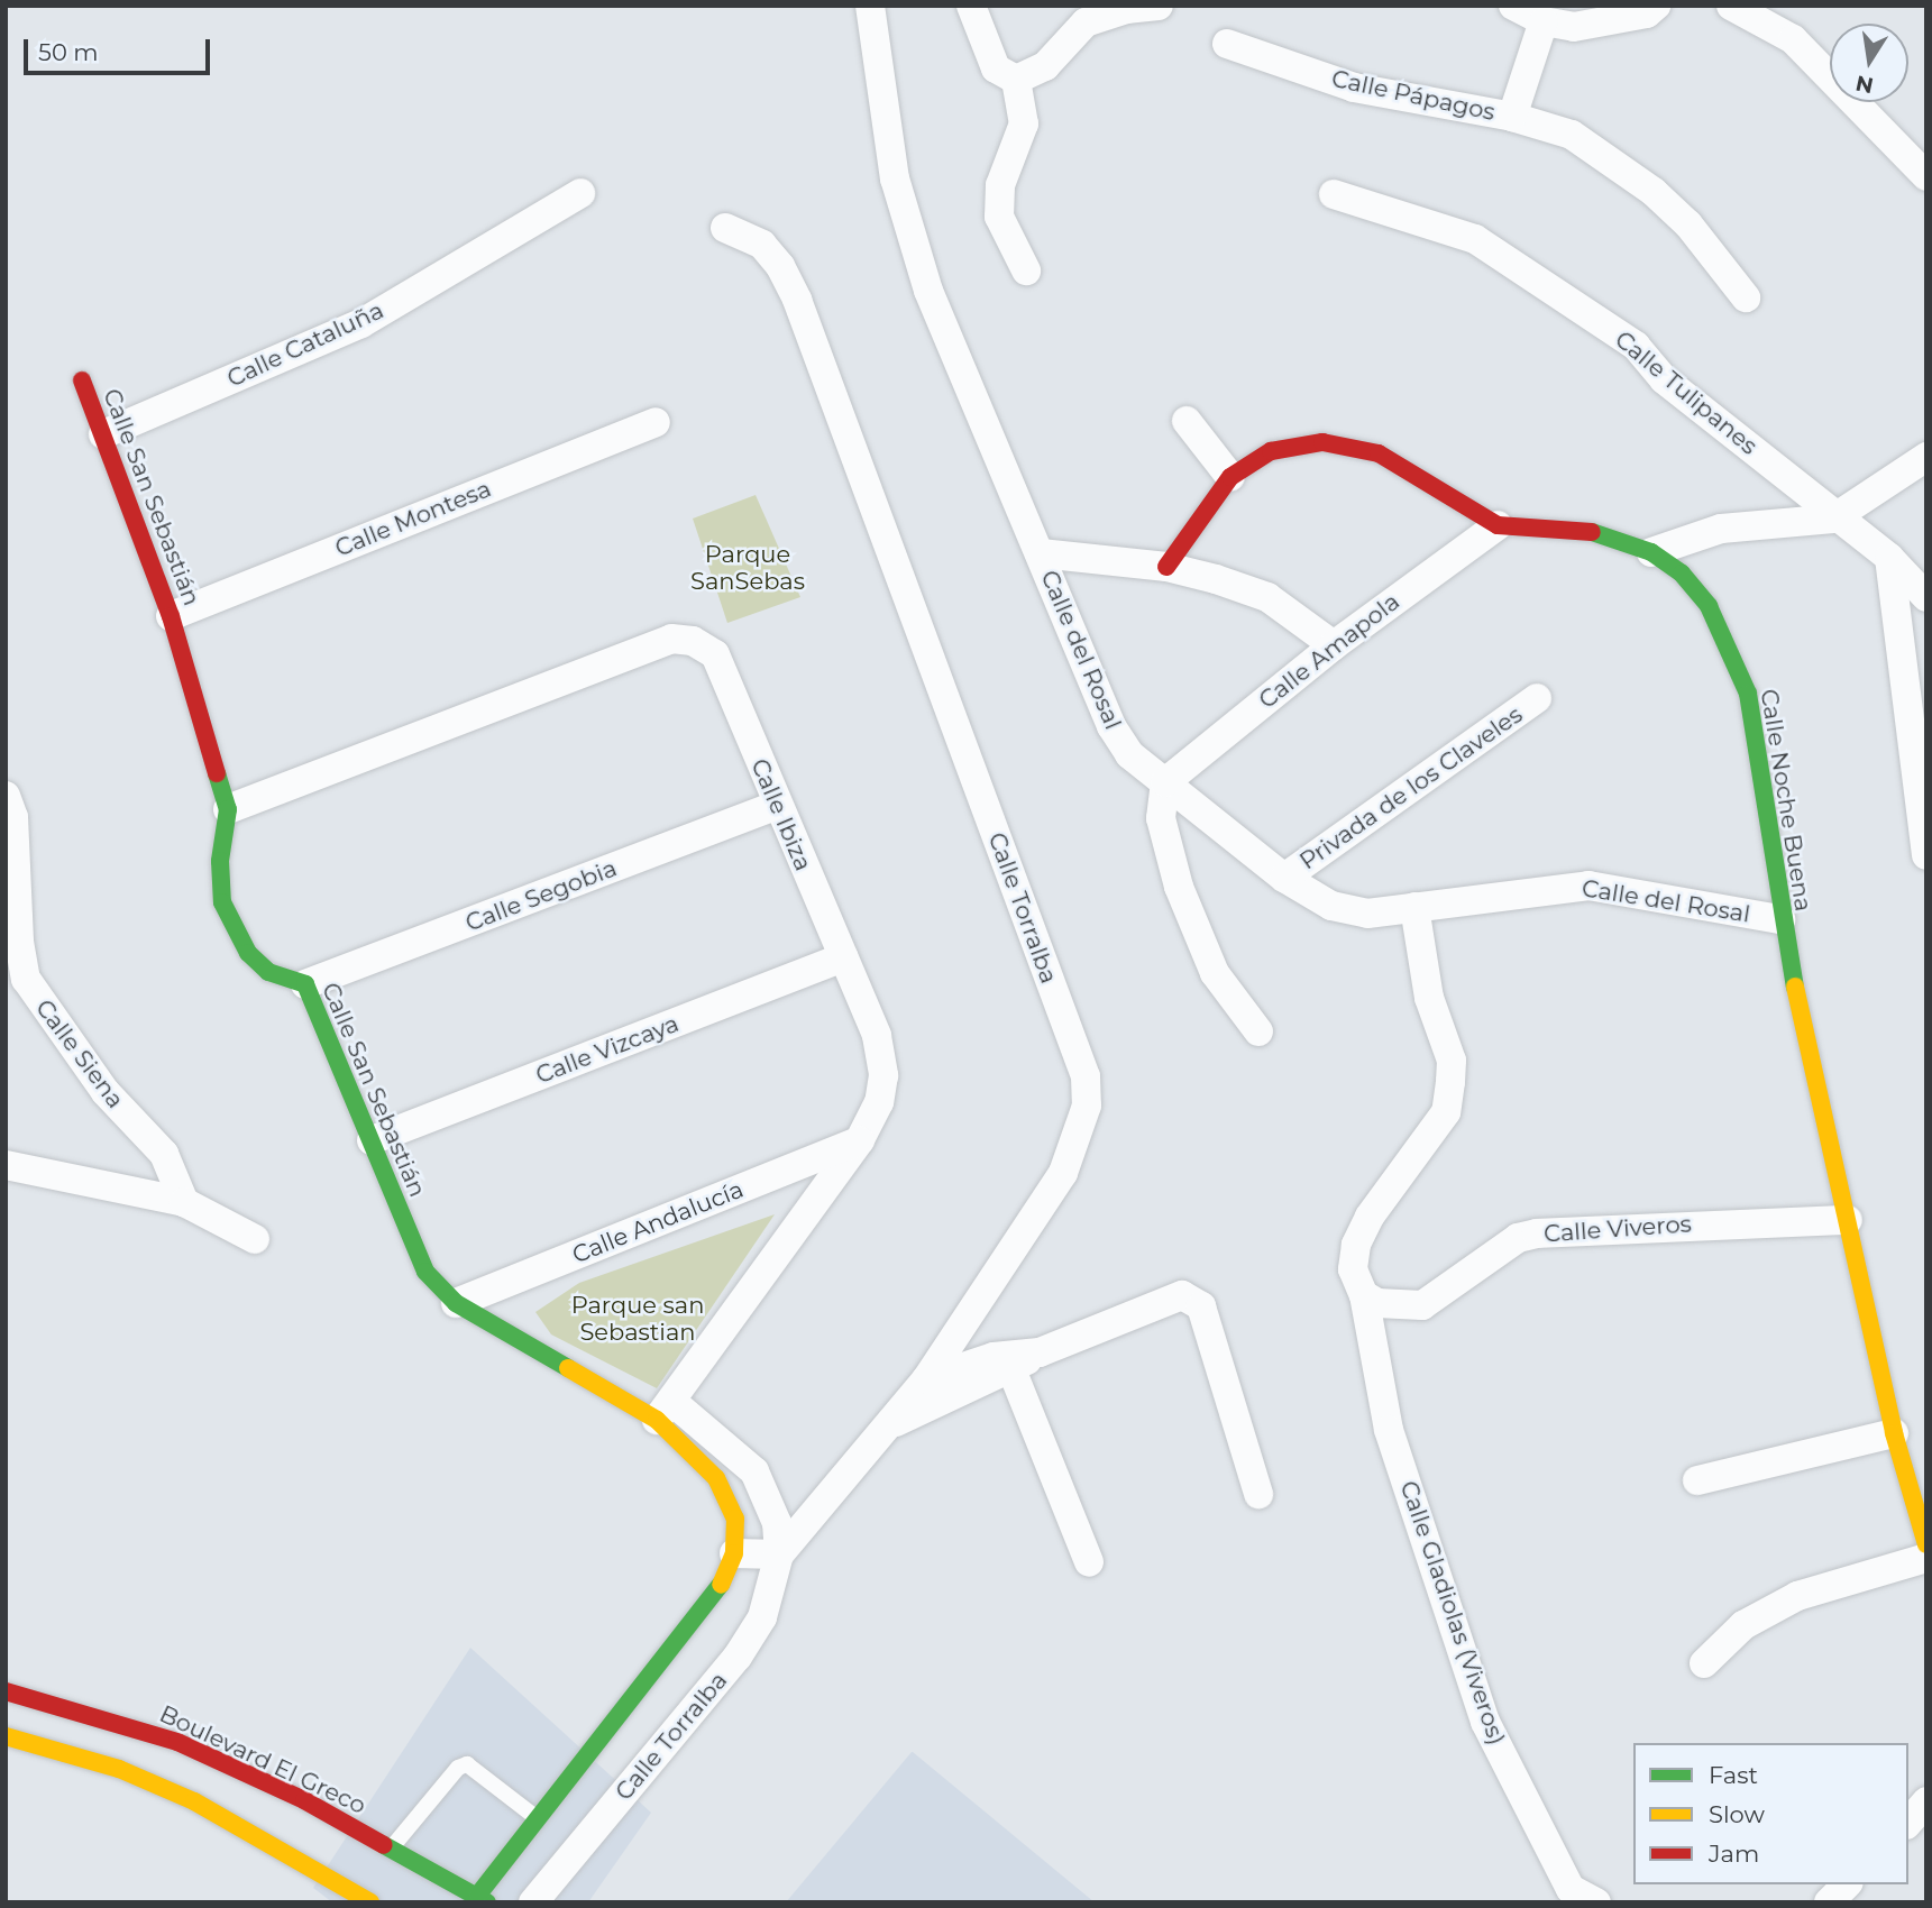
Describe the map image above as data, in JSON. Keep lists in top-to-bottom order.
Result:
{
  "streets": {
    "street": [
      "Calle Pápagos",
      "Calle Cataluña",
      "Calle Tulipanes",
      "Calle San Sebastián",
      "Calle Montesa",
      "Calle del Rosal",
      "Calle Amapola",
      "Privada de los Claveles",
      "Calle Noche Buena",
      "Calle Ibiza",
      "Calle Segobia",
      "Calle Torralba",
      "Calle Vizcaya",
      "Calle Siena",
      "Calle Andalucía",
      "Calle Viveros",
      "Calle Gladiolas (Viveros)",
      "Boulevard El Greco"
    ]
  },
  "crossings": [
    ["Calle Cataluña", "Calle San Sebastián"],
    ["Calle San Sebastián", "Calle Montesa"],
    ["Calle San Sebastián", "Calle Ibiza"],
    ["Calle San Sebastián", "Calle Segobia"],
    ["Calle San Sebastián", "Calle Torralba"],
    ["Calle San Sebastián", "Calle Vizcaya"],
    ["Calle San Sebastián", "Calle Andalucía"],
    ["Calle del Rosal", "Calle Amapola"],
    ["Calle del Rosal", "Privada de los Claveles"],
    ["Calle del Rosal", "Calle Noche Buena"],
    ["Calle del Rosal", "Calle Gladiolas (Viveros)"],
    ["Calle Amapola", "Calle Noche Buena"],
    ["Calle Noche Buena", "Calle Viveros"],
    ["Calle Ibiza", "Calle Segobia"],
    ["Calle Ibiza", "Calle Torralba"],
    ["Calle Ibiza", "Calle Vizcaya"],
    ["Calle Ibiza", "Calle Andalucía"],
    ["Calle Viveros", "Calle Gladiolas (Viveros)"]
  ],
  "parks": ["Parque SanSebas", "Parque san Sebastian"],
  "legend": ["Fast", "Slow", "Jam"],
  "scale_bar": "50 m",
  "north": "bottom"
}
